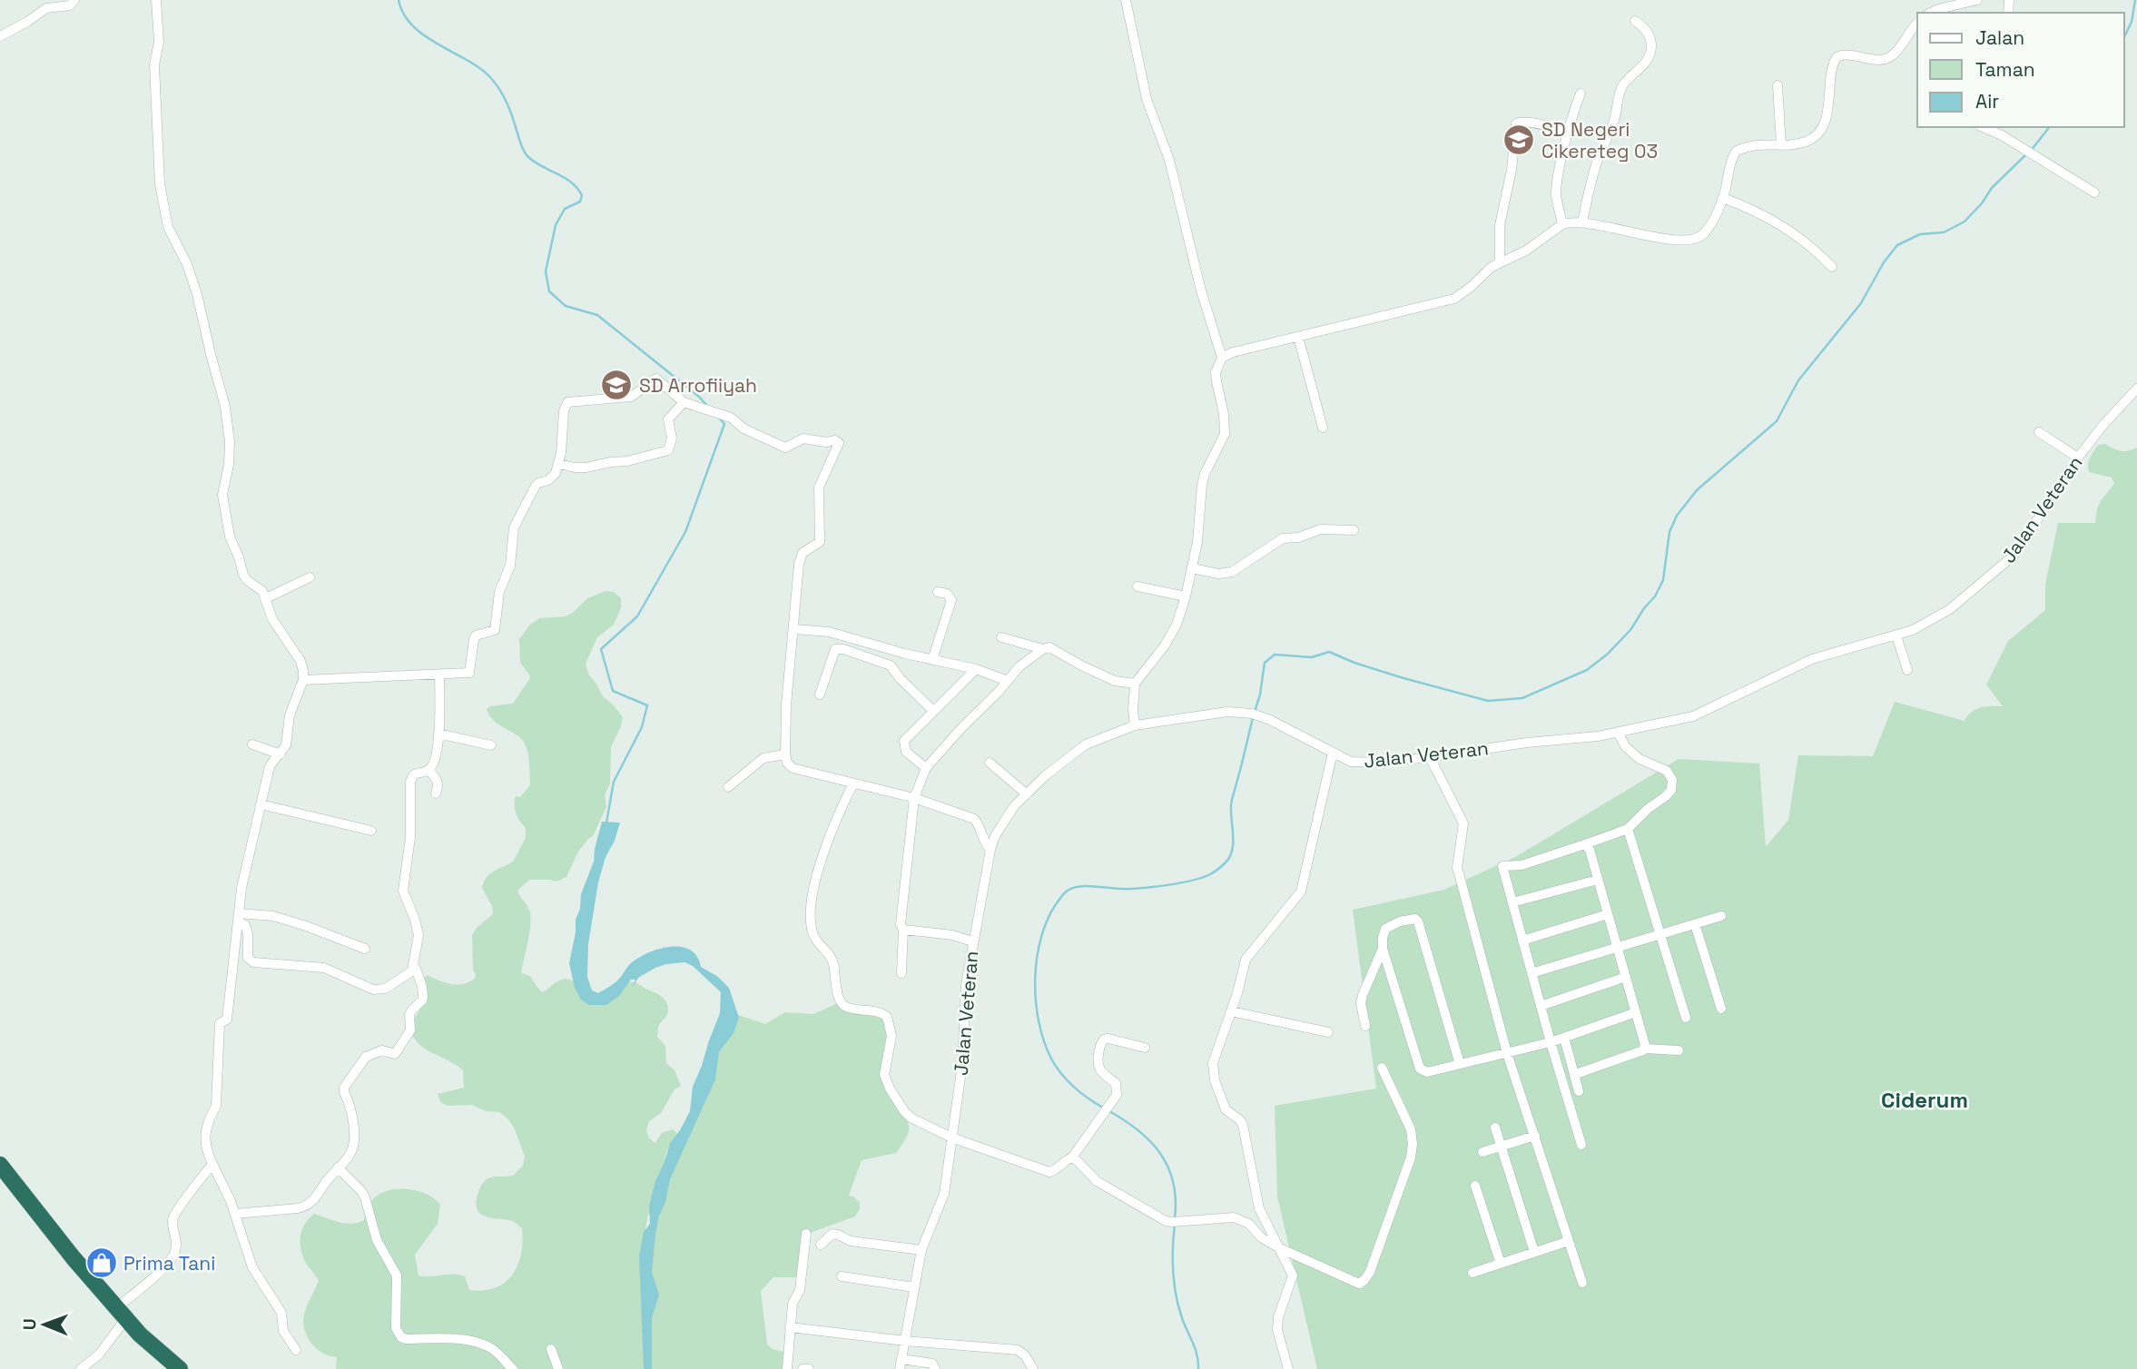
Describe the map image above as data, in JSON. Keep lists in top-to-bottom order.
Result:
{
  "streets": {
    "street": ["Jalan Veteran"]
  },
  "districts": ["Ciderum"],
  "places": {
    "school or university": ["SD Negeri Cikereteg 03", "SD Arrofiiyah"],
    "shop": ["Prima Tani"]
  },
  "legend": ["Jalan", "Taman", "Air"],
  "north": "left"
}
